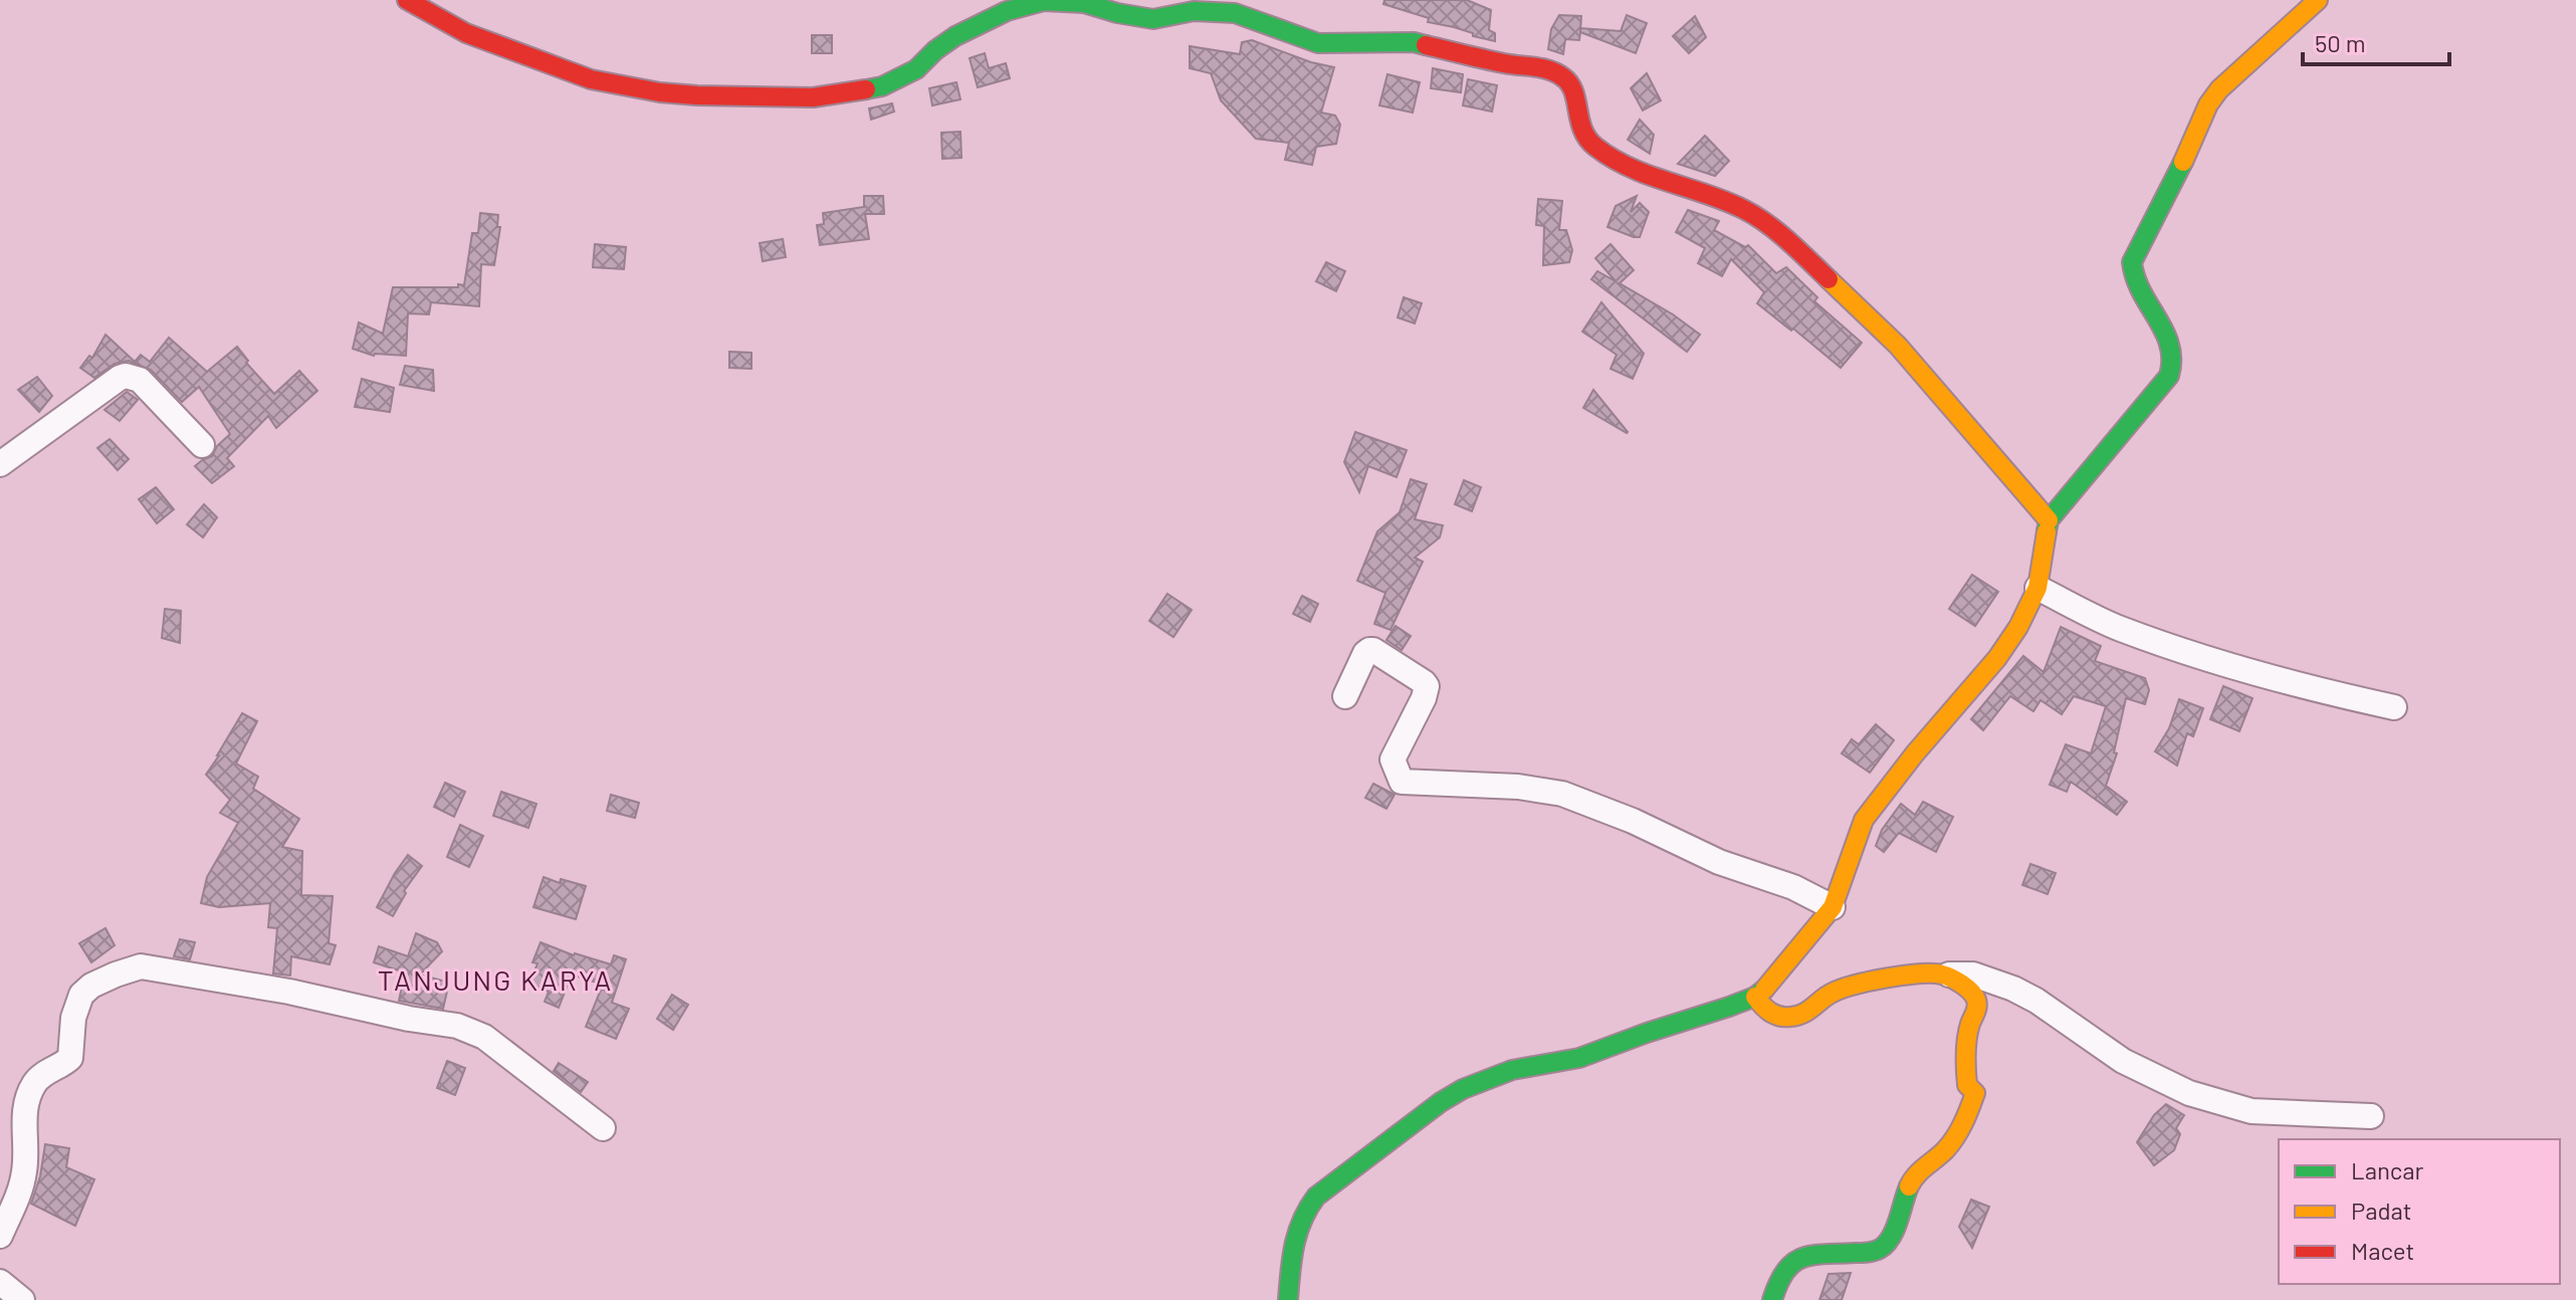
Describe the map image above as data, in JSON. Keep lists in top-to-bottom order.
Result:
{
  "districts": ["TANJUNG KARYA"],
  "legend": ["Lancar", "Padat", "Macet"],
  "scale_bar": "50 m"
}
